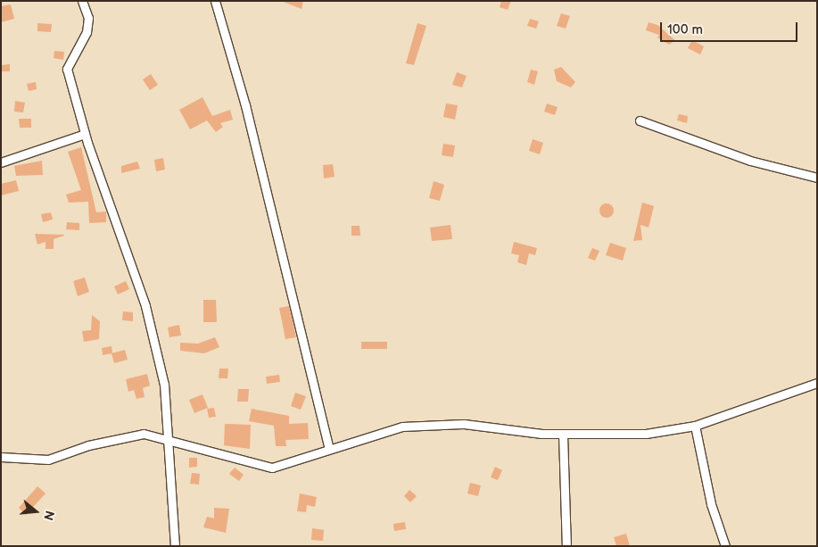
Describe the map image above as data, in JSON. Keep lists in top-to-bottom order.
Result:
{
  "scale_bar": "100 m",
  "north": "right"
}
